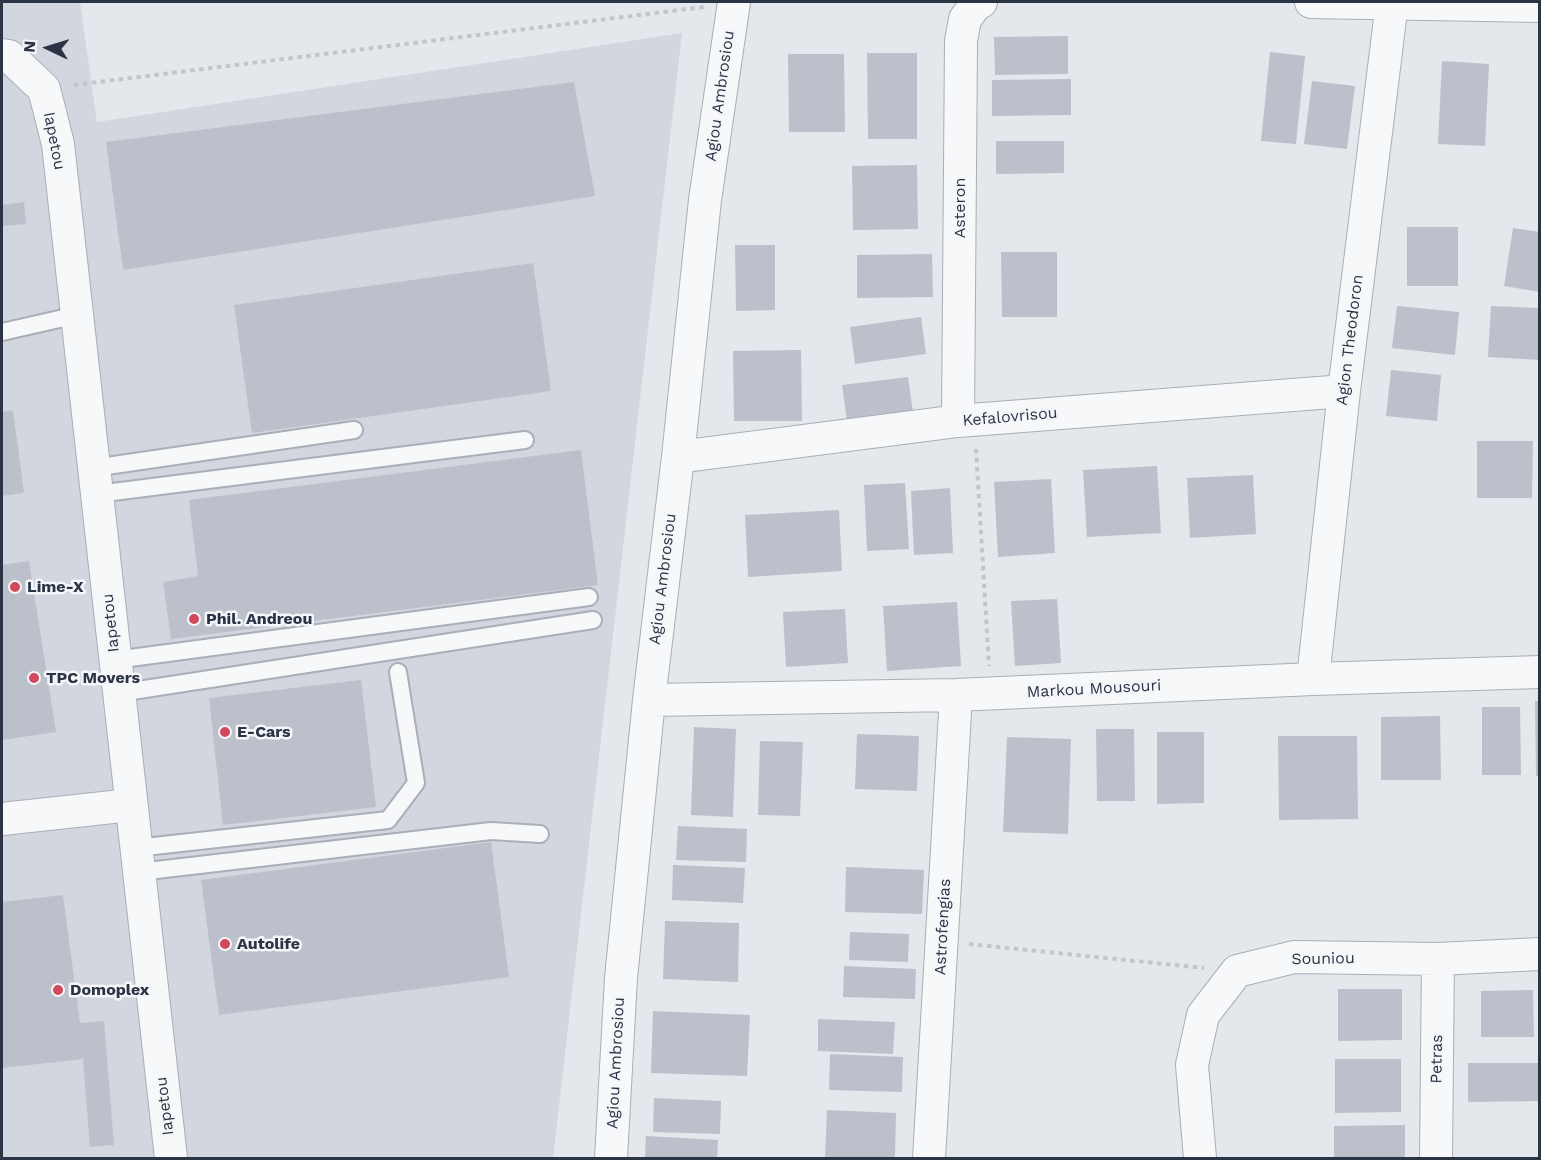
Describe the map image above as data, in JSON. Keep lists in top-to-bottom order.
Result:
{
  "streets": {
    "street": [
      "Agiou Ambrosiou",
      "Iapetou",
      "Asteron",
      "Agion Theodoron",
      "Kefalovrisou",
      "Markou Mousouri",
      "Astrofengias",
      "Souniou",
      "Petras"
    ]
  },
  "crossings": [
    ["Agiou Ambrosiou", "Kefalovrisou"],
    ["Agiou Ambrosiou", "Markou Mousouri"],
    ["Asteron", "Kefalovrisou"],
    ["Agion Theodoron", "Kefalovrisou"],
    ["Agion Theodoron", "Markou Mousouri"],
    ["Markou Mousouri", "Astrofengias"],
    ["Souniou", "Petras"]
  ],
  "places": [
    "Lime-X",
    "Phil. Andreou",
    "TPC Movers",
    "E-Cars",
    "Autolife",
    "Domoplex"
  ],
  "north": "left"
}
